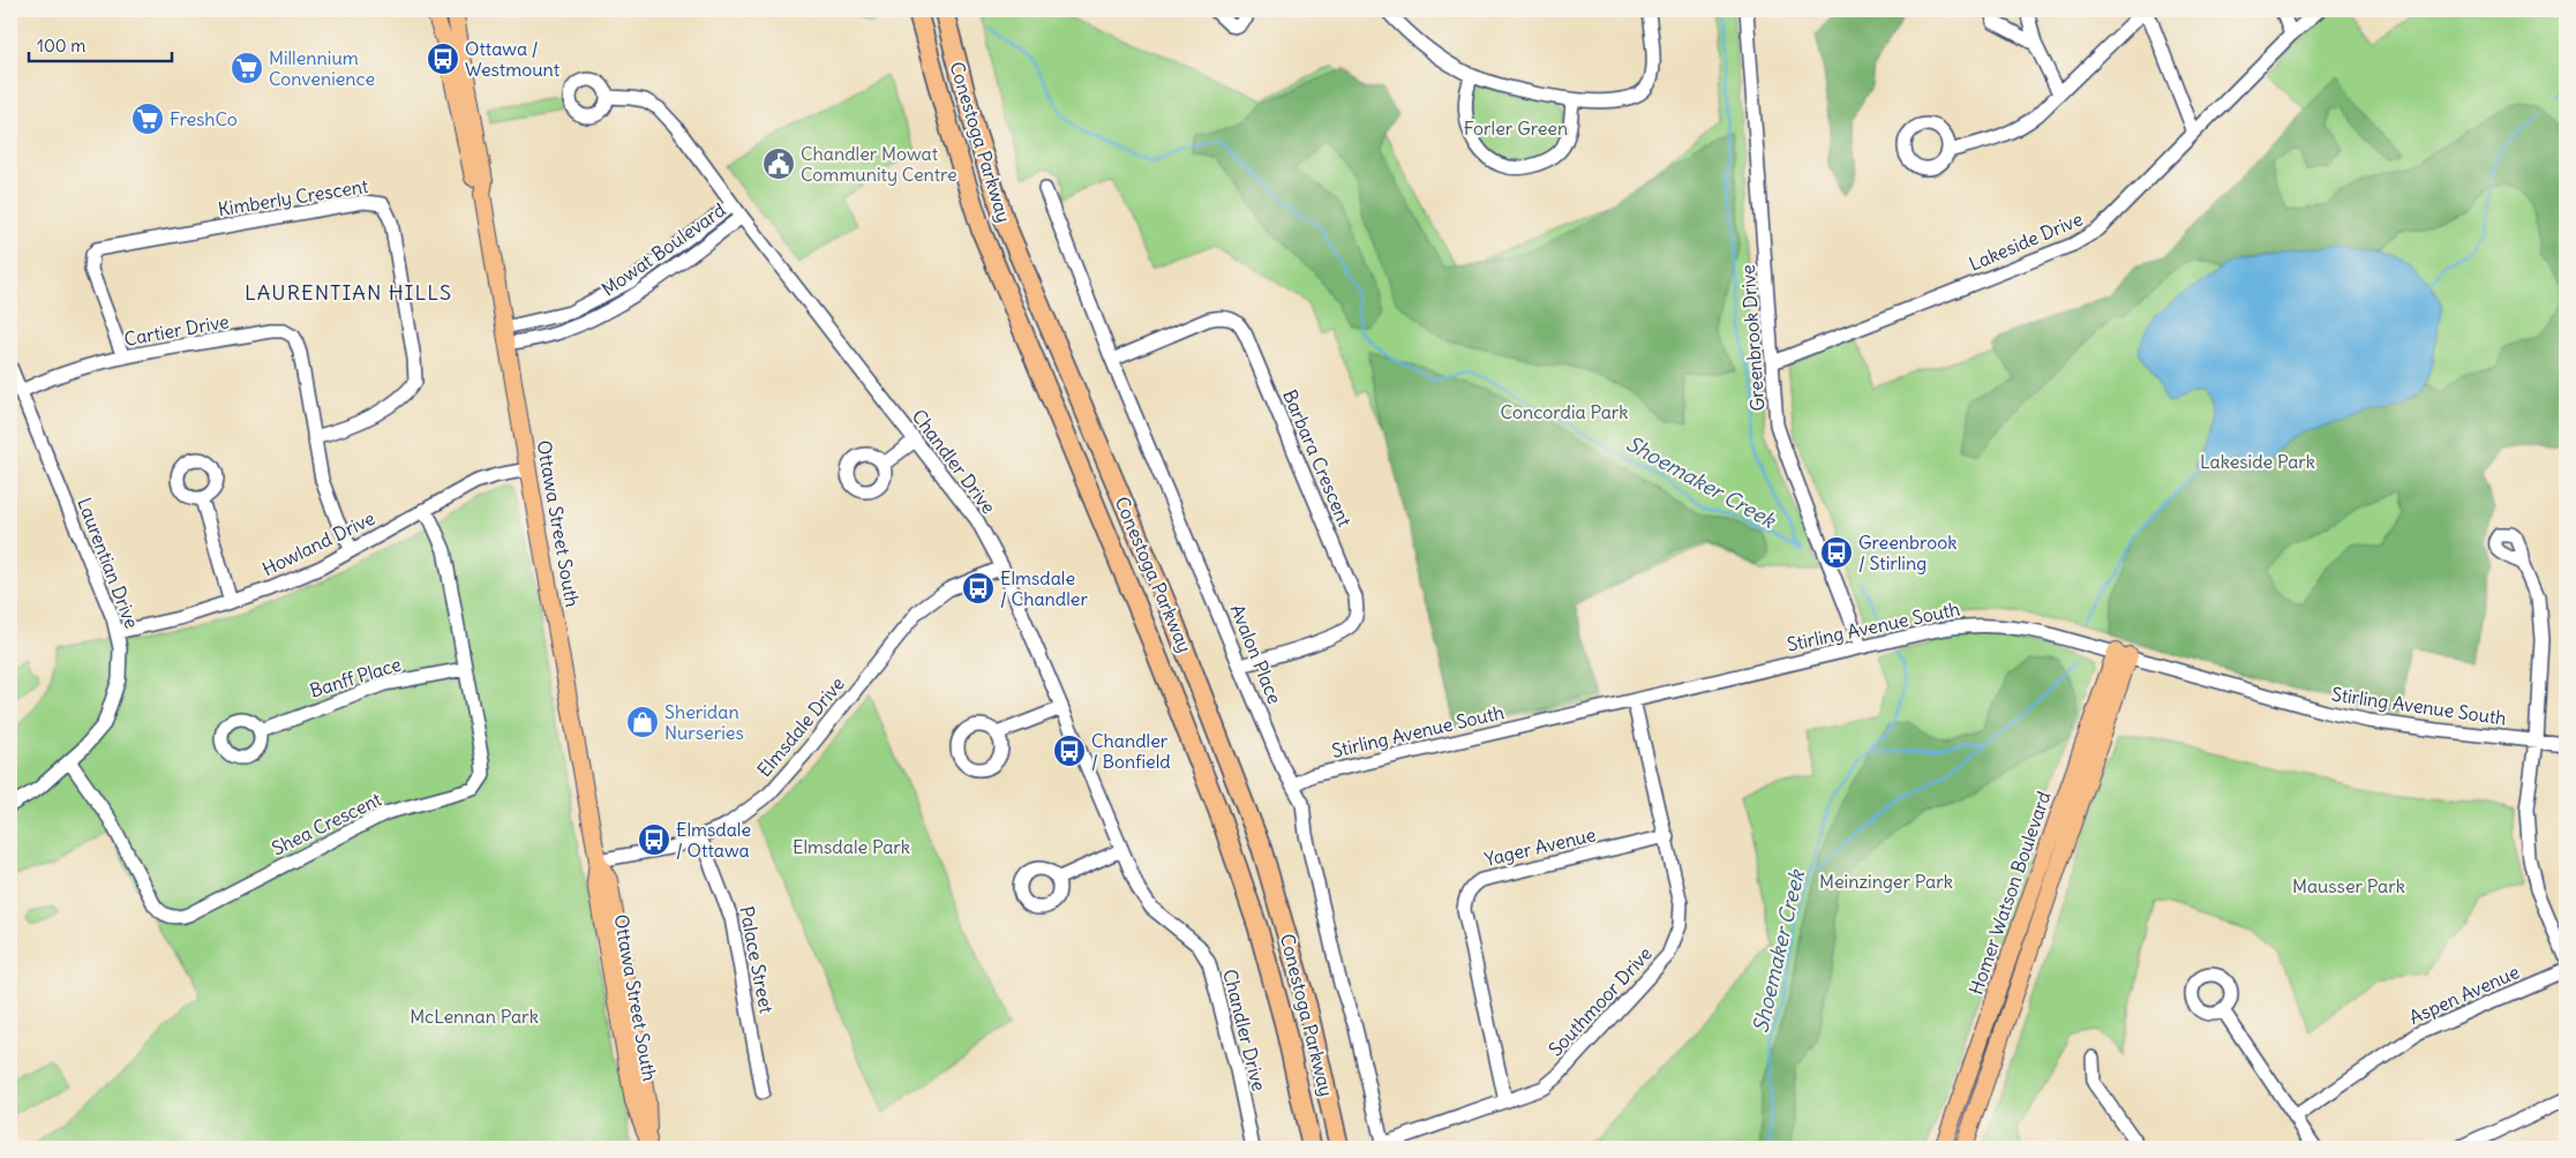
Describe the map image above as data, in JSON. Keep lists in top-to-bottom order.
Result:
{
  "streets": {
    "highway": ["Conestoga Parkway"],
    "main road": ["Ottawa Street South", "Homer Watson Boulevard"],
    "street": [
      "Kimberly Crescent",
      "Lakeside Drive",
      "Mowat Boulevard",
      "Cartier Drive",
      "Greenbrook Drive",
      "Barbara Crescent",
      "Chandler Drive",
      "Howland Drive",
      "Laurentian Drive",
      "Stirling Avenue South",
      "Avalon Place",
      "Banff Place",
      "Elmsdale Drive",
      "Shea Crescent",
      "Yager Avenue",
      "Palace Street",
      "Aspen Avenue",
      "Southmoor Drive"
    ]
  },
  "crossings": [
    ["Kimberly Crescent", "Cartier Drive"],
    ["Lakeside Drive", "Greenbrook Drive"],
    ["Mowat Boulevard", "Chandler Drive"],
    ["Mowat Boulevard", "Ottawa Street South"],
    ["Cartier Drive", "Howland Drive"],
    ["Cartier Drive", "Laurentian Drive"],
    ["Greenbrook Drive", "Stirling Avenue South"],
    ["Barbara Crescent", "Avalon Place"],
    ["Chandler Drive", "Elmsdale Drive"],
    ["Ottawa Street South", "Howland Drive"],
    ["Ottawa Street South", "Elmsdale Drive"],
    ["Howland Drive", "Laurentian Drive"],
    ["Howland Drive", "Shea Crescent"],
    ["Laurentian Drive", "Shea Crescent"],
    ["Stirling Avenue South", "Avalon Place"],
    ["Stirling Avenue South", "Homer Watson Boulevard"],
    ["Stirling Avenue South", "Southmoor Drive"],
    ["Avalon Place", "Southmoor Drive"],
    ["Banff Place", "Shea Crescent"],
    ["Elmsdale Drive", "Palace Street"],
    ["Yager Avenue", "Southmoor Drive"]
  ],
  "districts": ["LAURENTIAN HILLS"],
  "water": ["Shoemaker Creek"],
  "parks": [
    "Forler Green",
    "Concordia Park",
    "Lakeside Park",
    "Elmsdale Park",
    "Meinzinger Park",
    "Mausser Park",
    "McLennan Park"
  ],
  "places": {
    "bus stop": [
      "Ottawa / Westmount",
      "Greenbrook / Stirling",
      "Elmsdale / Chandler",
      "Chandler / Bonfield",
      "Elmsdale / Ottawa"
    ],
    "supermarket": ["Millennium Convenience", "FreshCo"],
    "public building": ["Chandler Mowat Community Centre"],
    "shop": ["Sheridan Nurseries"]
  },
  "scale_bar": "100 m"
}
